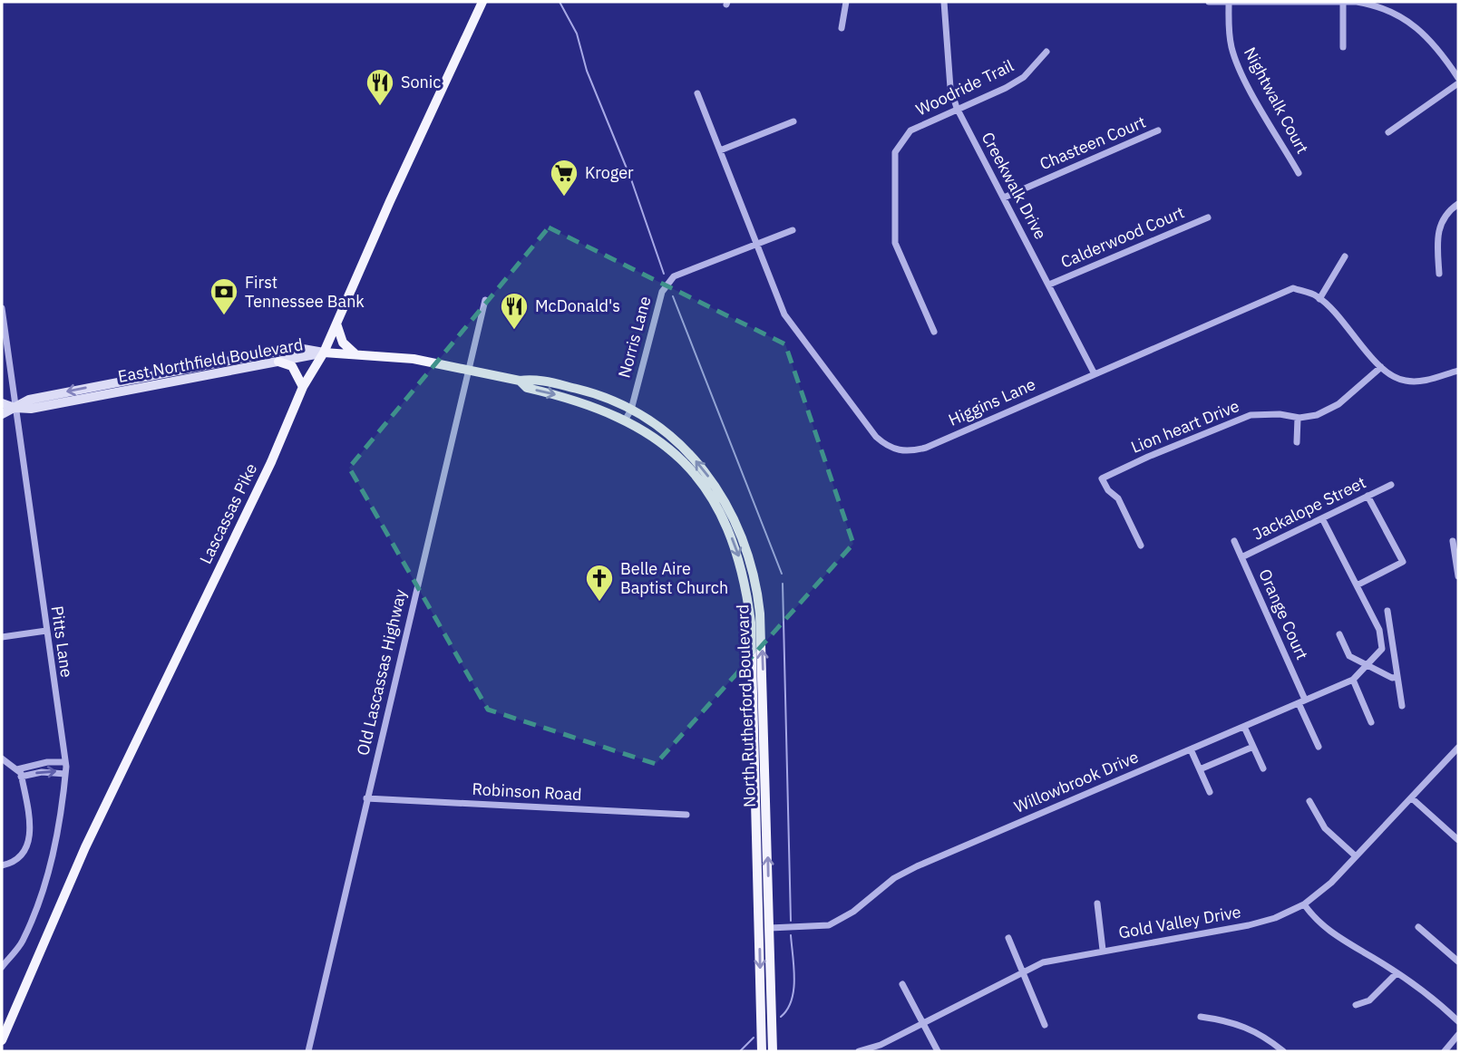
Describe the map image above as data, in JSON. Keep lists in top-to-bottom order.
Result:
{
  "streets": {
    "main road": ["East Northfield Boulevard", "Lascassas Pike", "North Rutherford Boulevard"],
    "street": [
      "Woodride Trail",
      "Nightwalk Court",
      "Chasteen Court",
      "Creekwalk Drive",
      "Calderwood Court",
      "Norris Lane",
      "Higgins Lane",
      "Lion heart Drive",
      "Jackalope Street",
      "Orange Court",
      "Pitts Lane",
      "Old Lascassas Highway",
      "Willowbrook Drive",
      "Robinson Road",
      "Gold Valley Drive"
    ]
  },
  "crossings": [
    ["Woodride Trail", "Creekwalk Drive"],
    ["Chasteen Court", "Creekwalk Drive"],
    ["Creekwalk Drive", "Calderwood Court"],
    ["Creekwalk Drive", "Higgins Lane"],
    ["Norris Lane", "Higgins Lane"],
    ["Norris Lane", "North Rutherford Boulevard"],
    ["East Northfield Boulevard", "Lascassas Pike"],
    ["East Northfield Boulevard", "Pitts Lane"],
    ["East Northfield Boulevard", "North Rutherford Boulevard"],
    ["Higgins Lane", "Lion heart Drive"],
    ["Jackalope Street", "Orange Court"],
    ["Lascassas Pike", "North Rutherford Boulevard"],
    ["Orange Court", "Willowbrook Drive"],
    ["Old Lascassas Highway", "North Rutherford Boulevard"],
    ["Old Lascassas Highway", "Robinson Road"],
    ["North Rutherford Boulevard", "Willowbrook Drive"]
  ],
  "places": {
    "restaurant": ["Sonic", "McDonald's"],
    "supermarket": ["Kroger"],
    "bank": ["First Tennessee Bank"],
    "church": ["Belle Aire Baptist Church"]
  }
}
